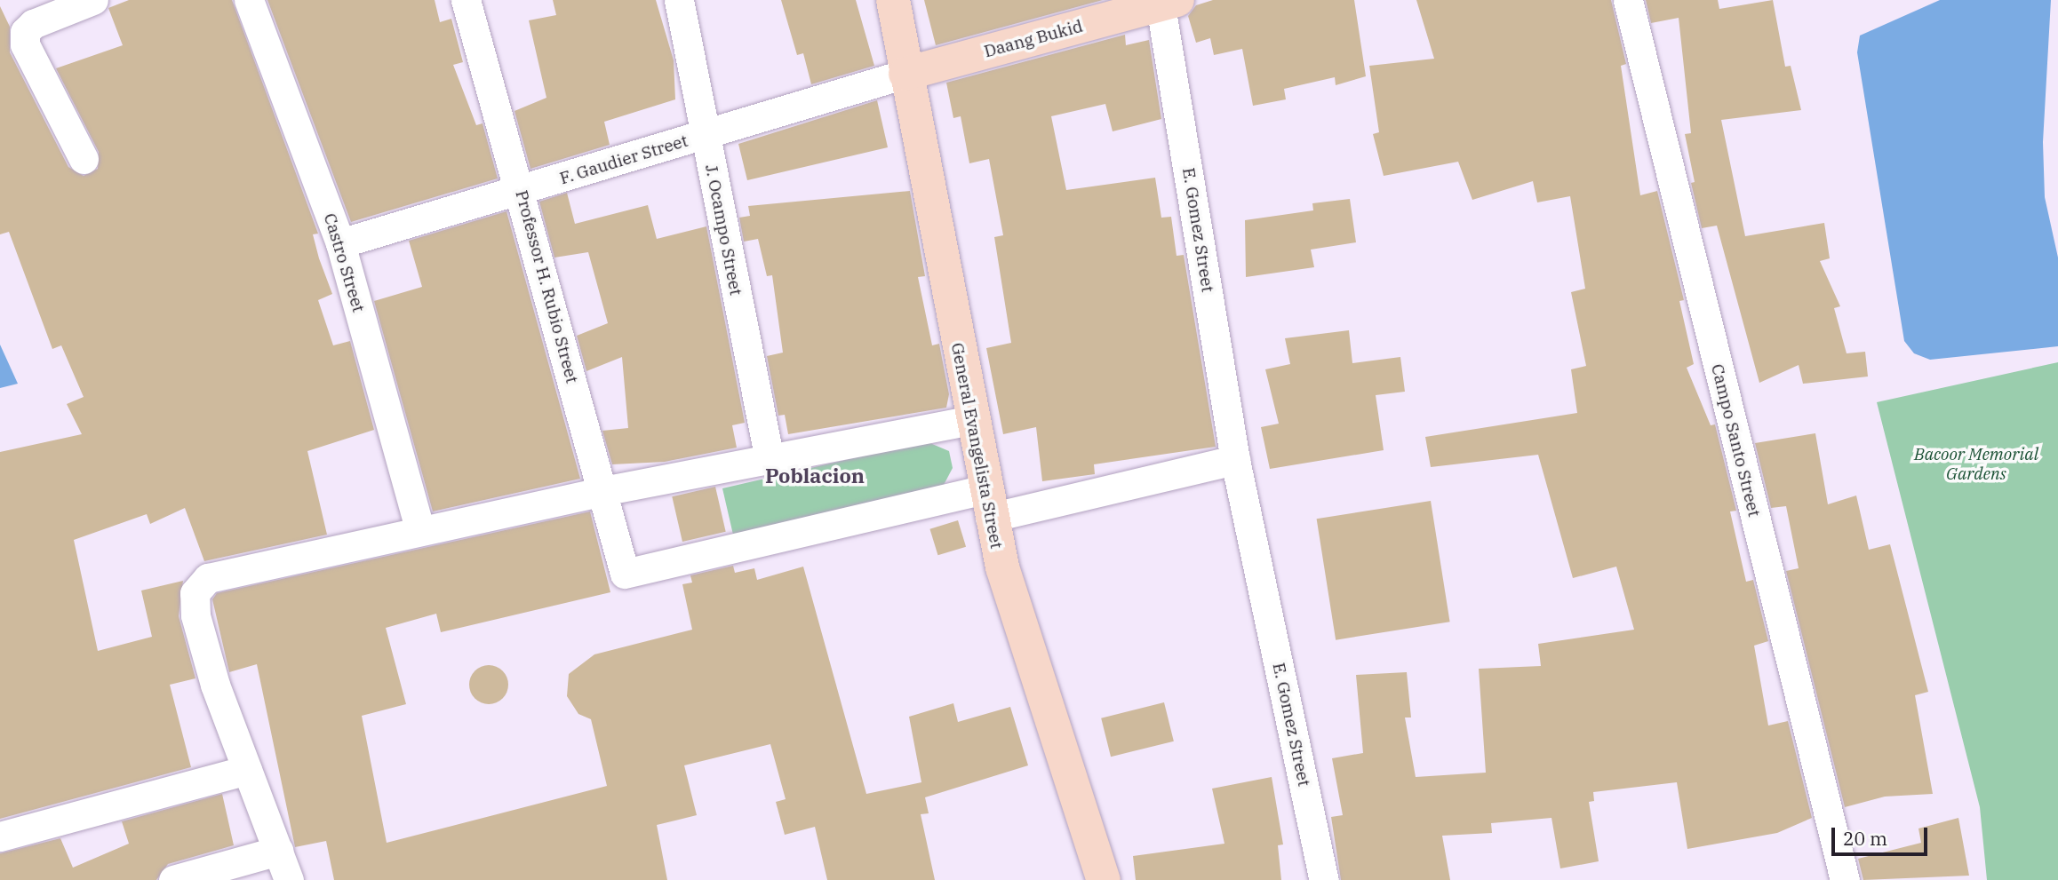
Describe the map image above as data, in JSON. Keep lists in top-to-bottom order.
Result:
{
  "streets": {
    "main road": ["Daang Bukid", "General Evangelista Street"],
    "street": [
      "F. Gaudier Street",
      "J. Ocampo Street",
      "E. Gomez Street",
      "Castro Street",
      "Professor H. Rubio Street",
      "Campo Santo Street"
    ]
  },
  "crossings": [
    ["Daang Bukid", "F. Gaudier Street"],
    ["Daang Bukid", "E. Gomez Street"],
    ["Daang Bukid", "General Evangelista Street"],
    ["F. Gaudier Street", "J. Ocampo Street"],
    ["F. Gaudier Street", "Castro Street"],
    ["F. Gaudier Street", "Professor H. Rubio Street"],
    ["F. Gaudier Street", "General Evangelista Street"],
    ["Professor H. Rubio Street", "General Evangelista Street"]
  ],
  "districts": ["Poblacion"],
  "parks": ["Bacoor Memorial Gardens"],
  "scale_bar": "20 m"
}
